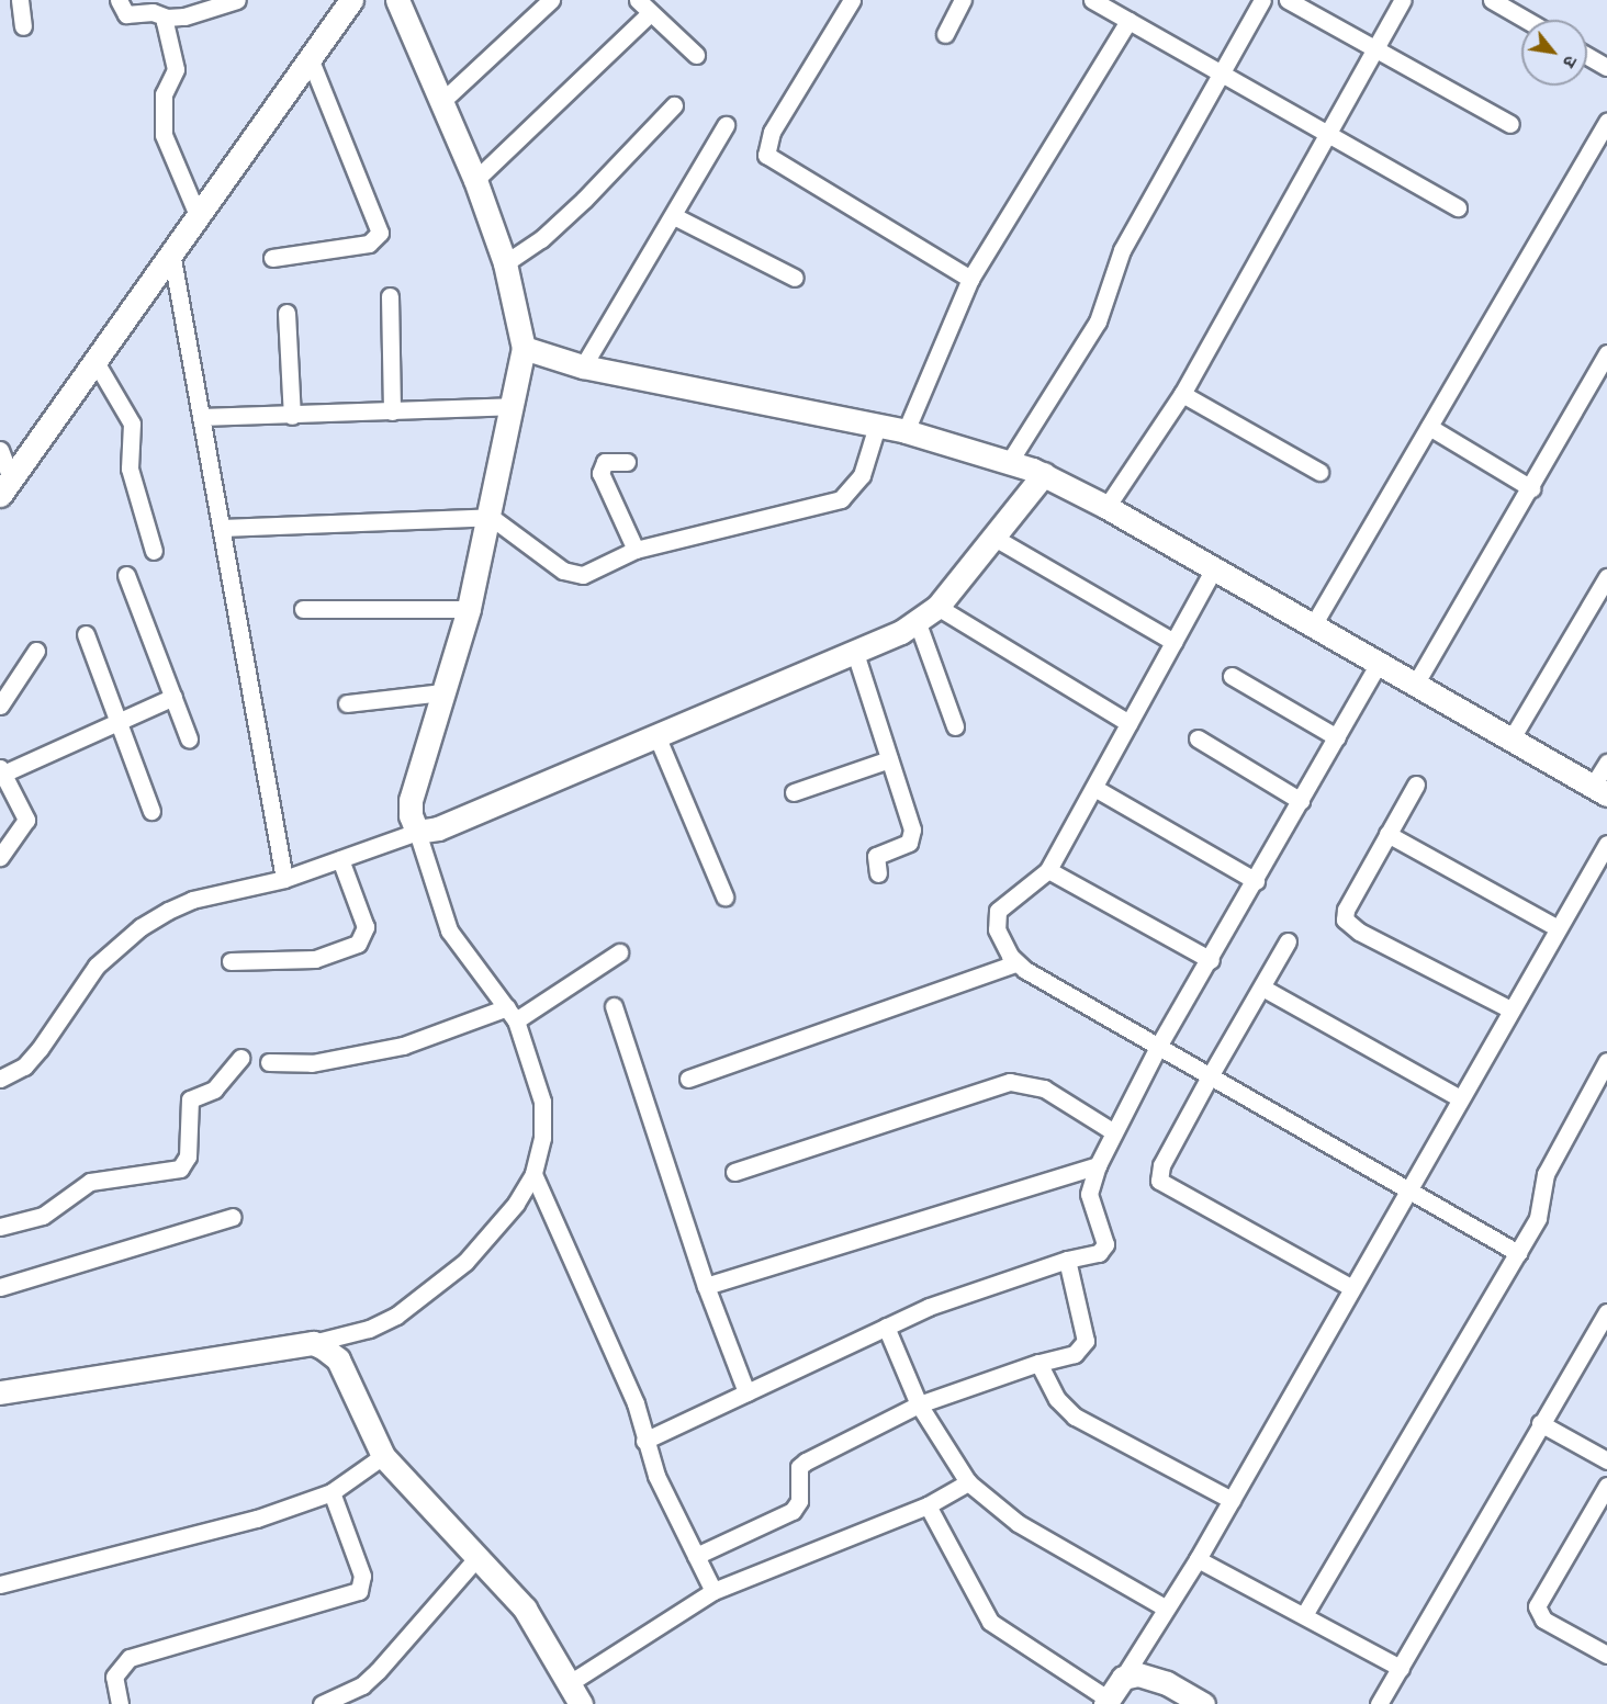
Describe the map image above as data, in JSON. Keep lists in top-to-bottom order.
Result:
{
  "north": "bottom right"
}
